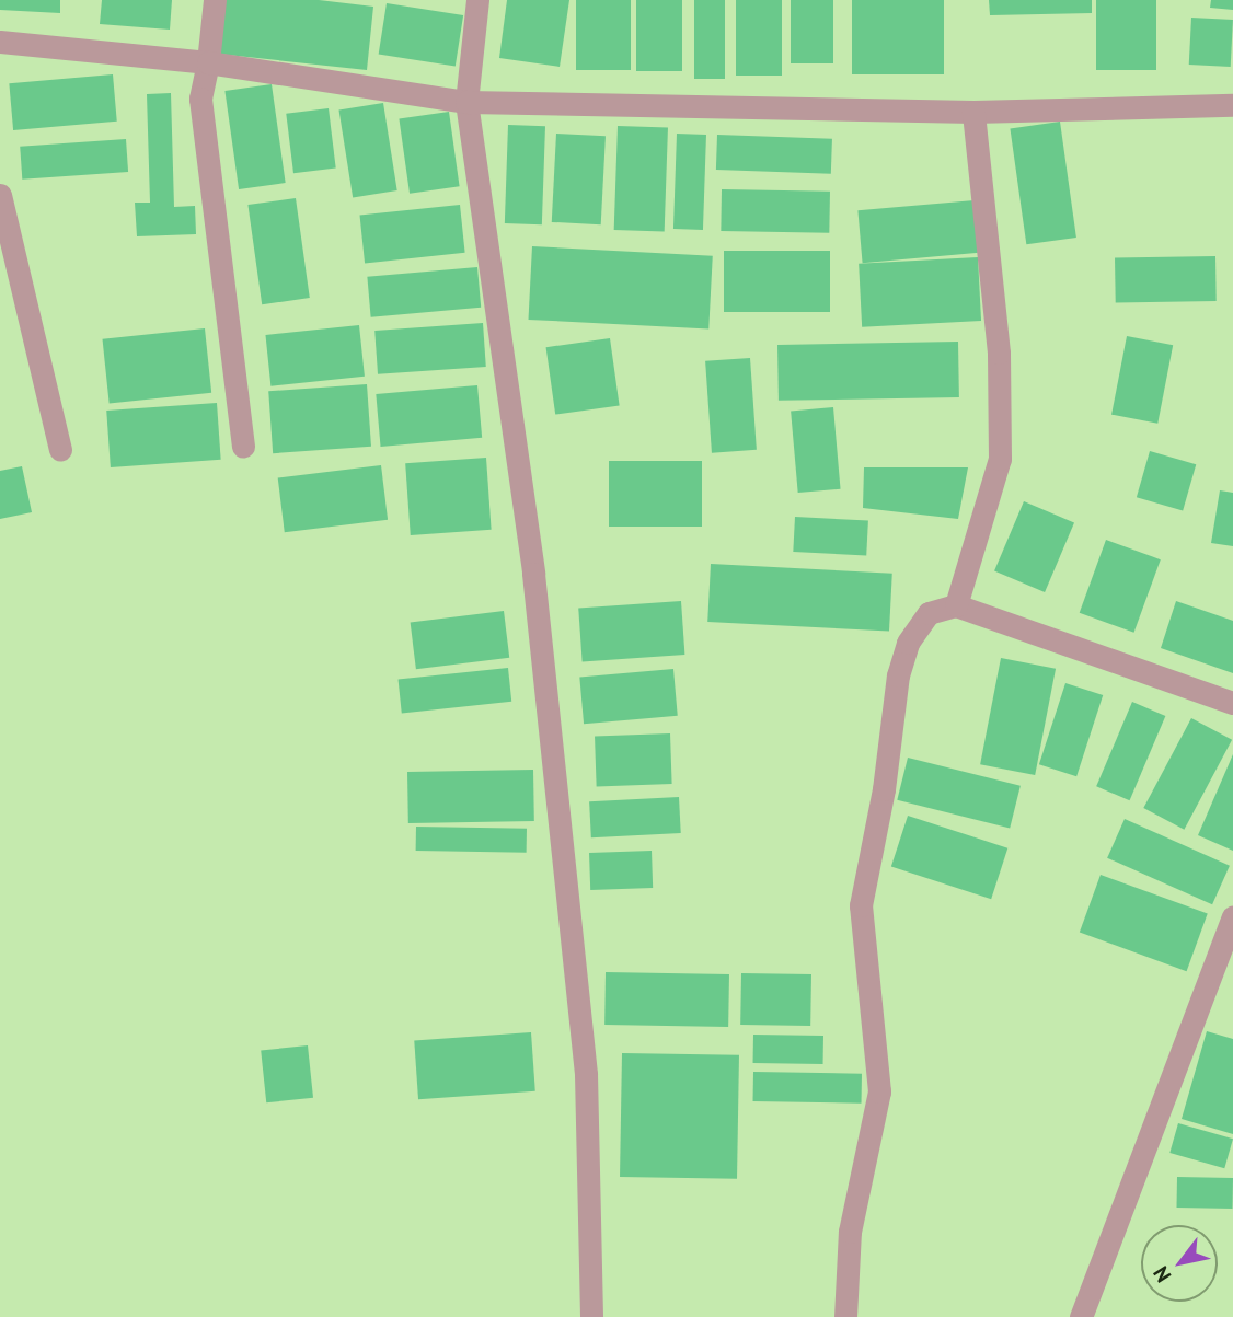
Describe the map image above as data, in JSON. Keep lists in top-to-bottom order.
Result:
{
  "north": "bottom left"
}
